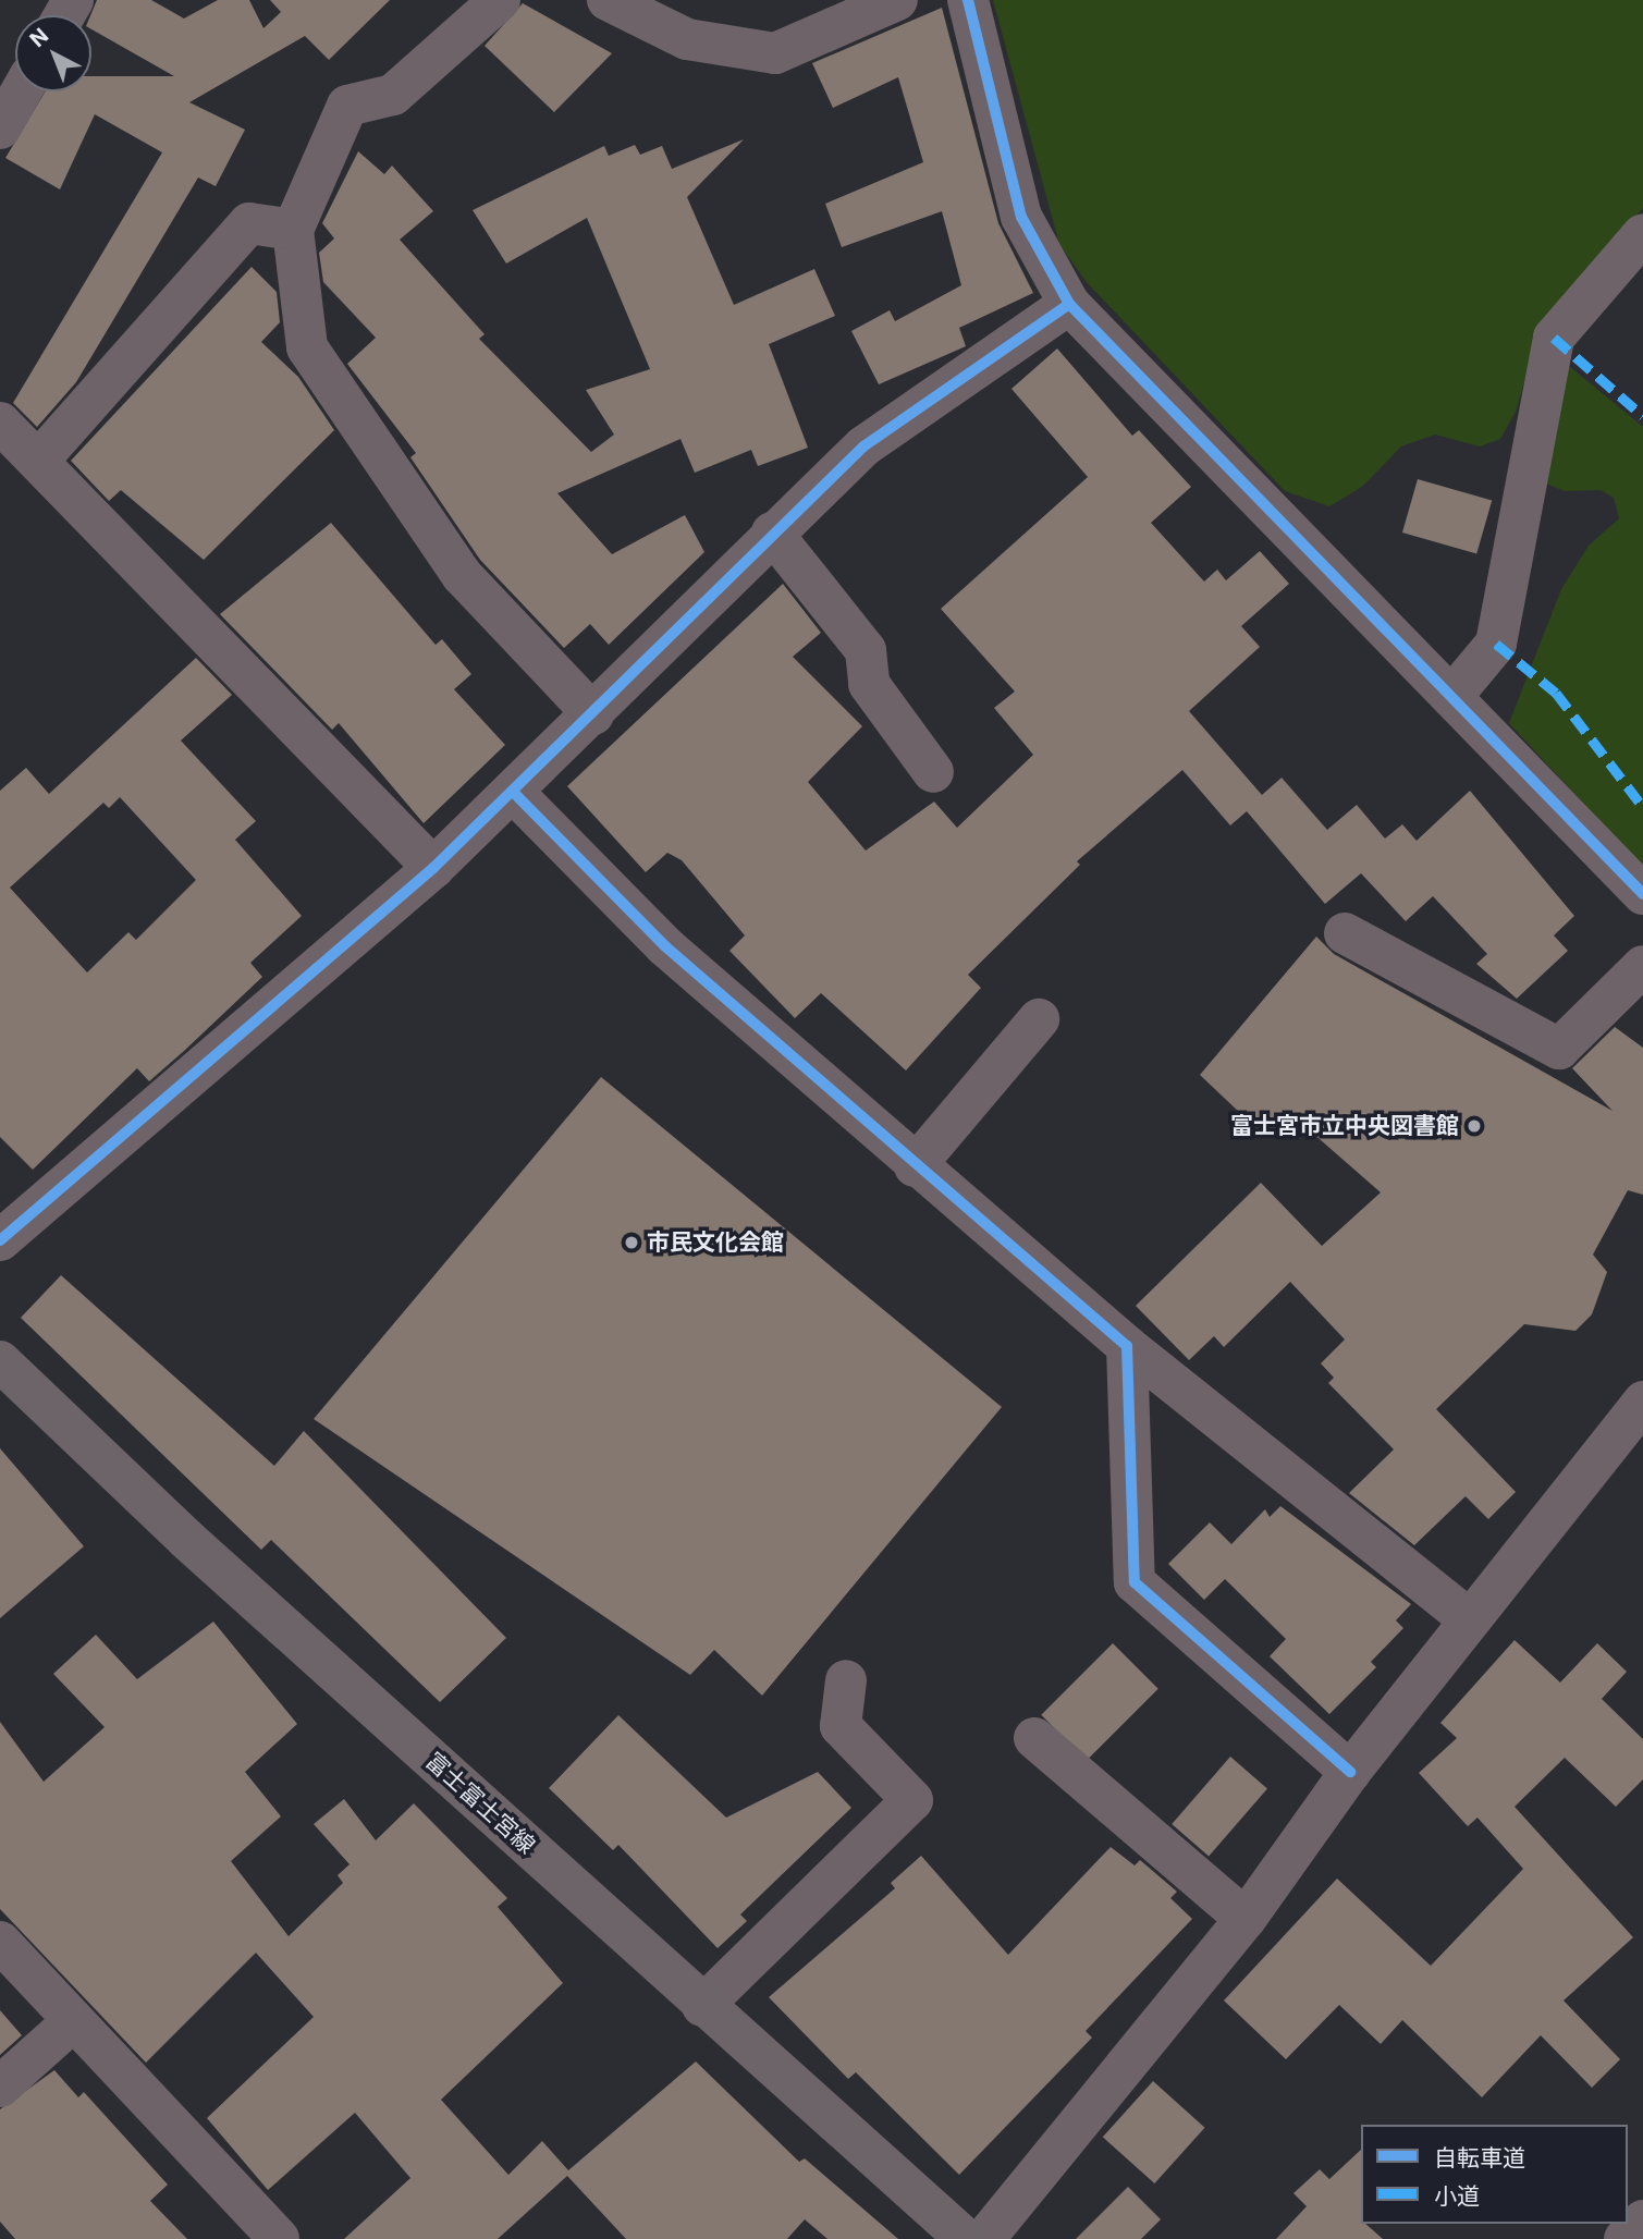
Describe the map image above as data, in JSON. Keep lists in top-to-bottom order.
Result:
{
  "streets": {
    "main road": ["富士富士宮線"]
  },
  "places": ["富士宮市立中央図書館", "市民文化会館"],
  "legend": ["自転車道", "小道"],
  "north": "top left"
}
